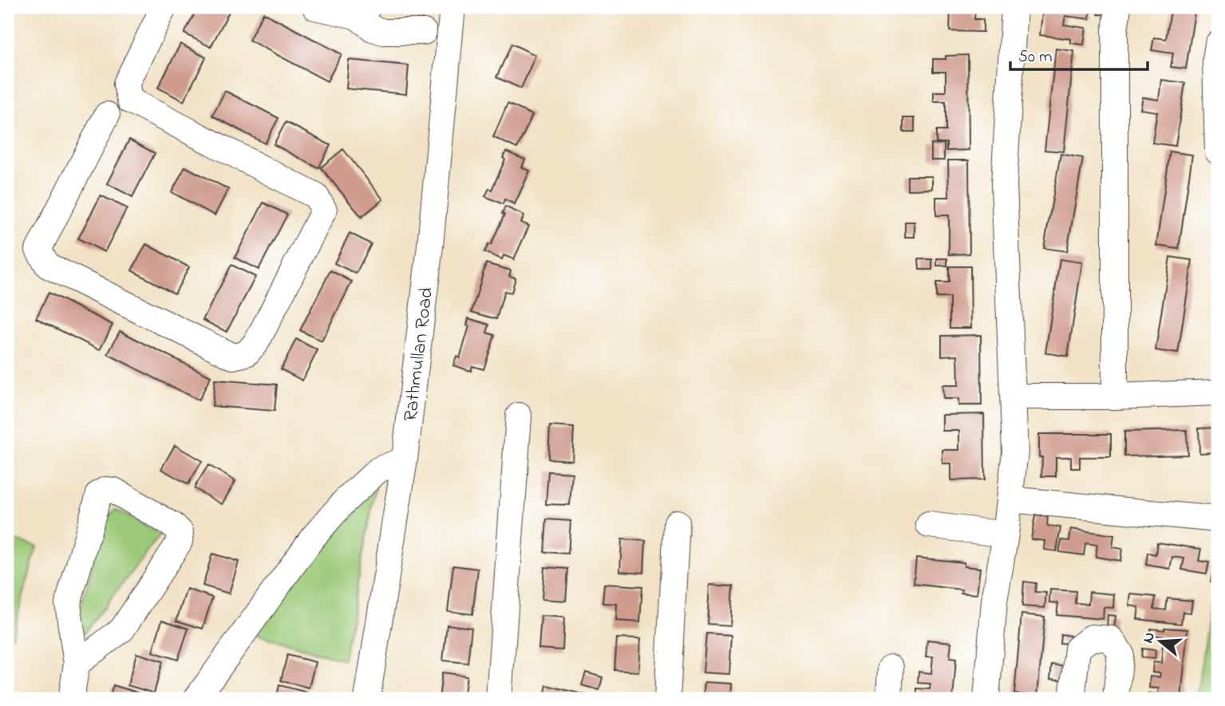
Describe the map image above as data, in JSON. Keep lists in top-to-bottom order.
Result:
{
  "streets": {
    "street": ["Rathmullan Road"]
  },
  "scale_bar": "50 m",
  "north": "left"
}
